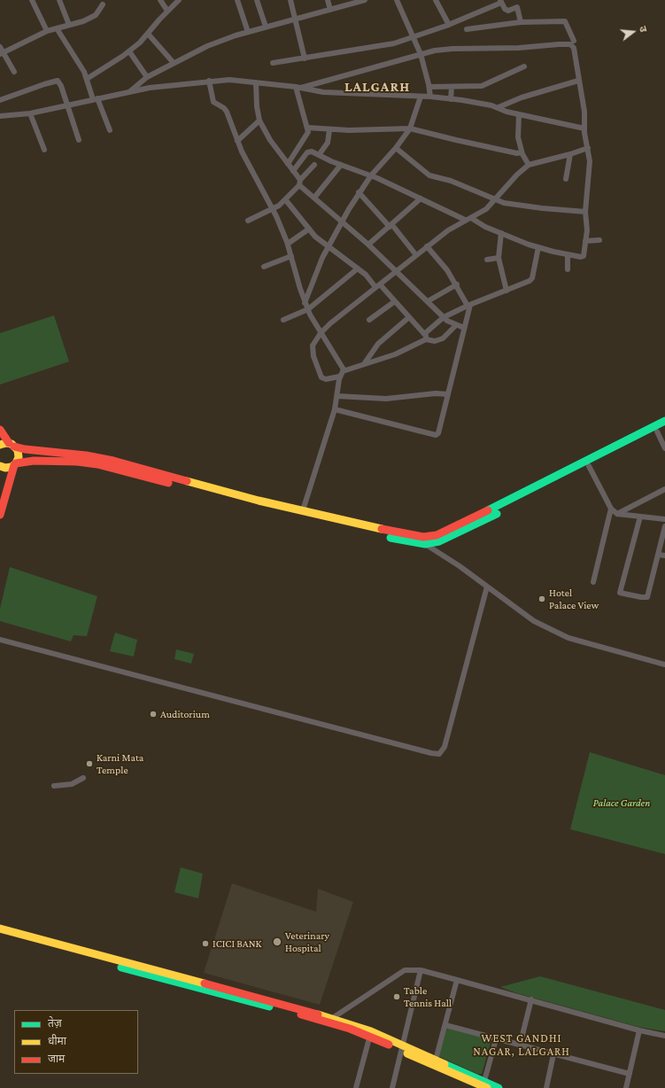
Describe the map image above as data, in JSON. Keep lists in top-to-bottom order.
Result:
{
  "districts": ["LALGARH", "WEST GANDHI NAGAR, LALGARH"],
  "parks": ["Palace Garden"],
  "places": [
    "Hotel Palace View",
    "Auditorium",
    "Karni Mata Temple",
    "Veterinary Hospital",
    "ICICI BANK",
    "Table Tennis Hall"
  ],
  "legend": ["तेज़", "धीमा", "जाम"],
  "north": "right"
}
